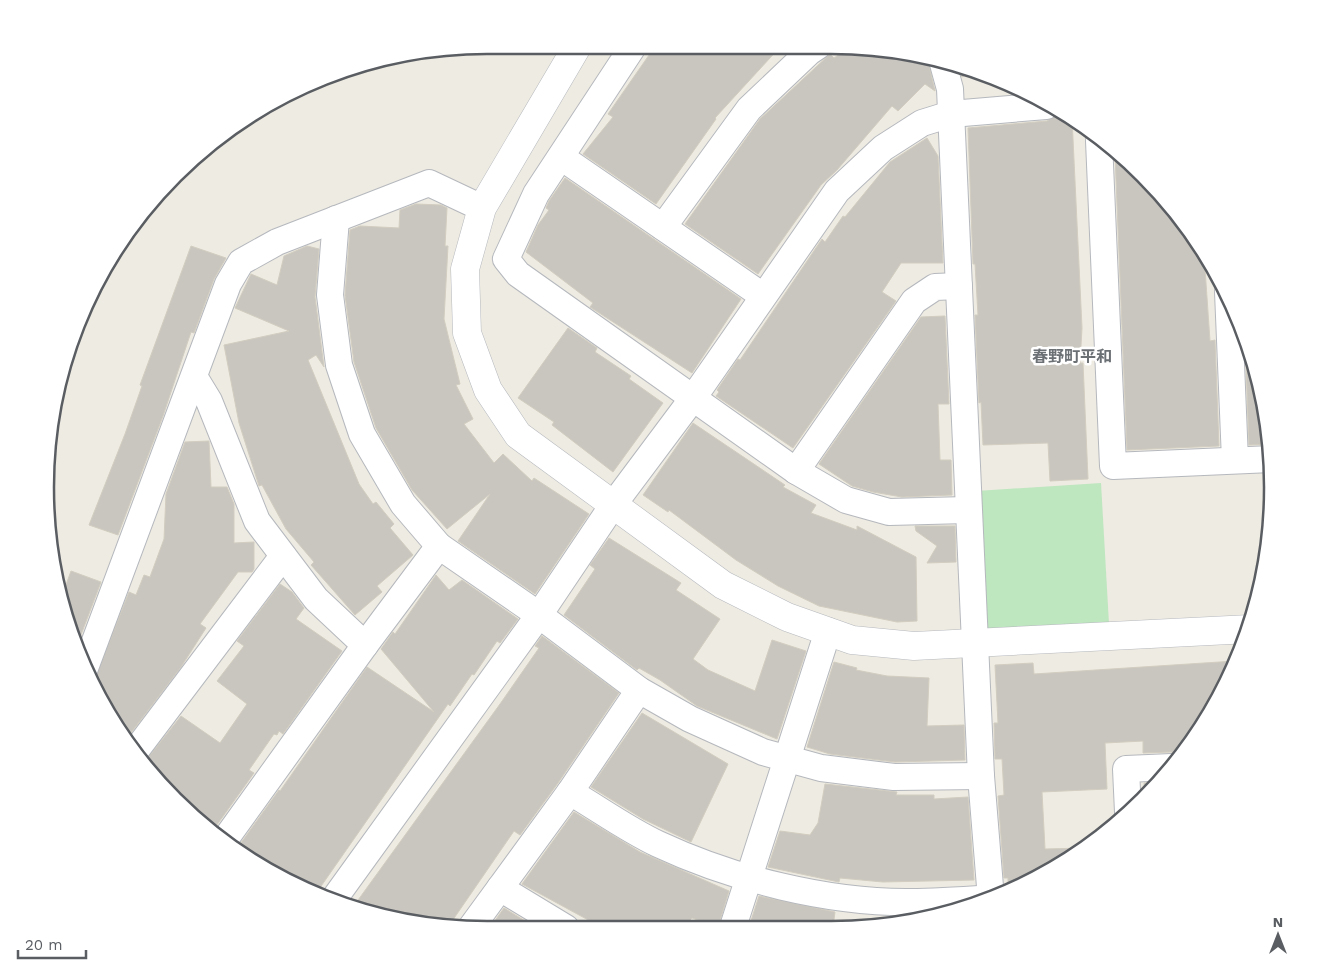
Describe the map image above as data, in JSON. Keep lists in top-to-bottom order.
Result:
{
  "districts": ["春野町平和"],
  "scale_bar": "20 m",
  "north": "top"
}
